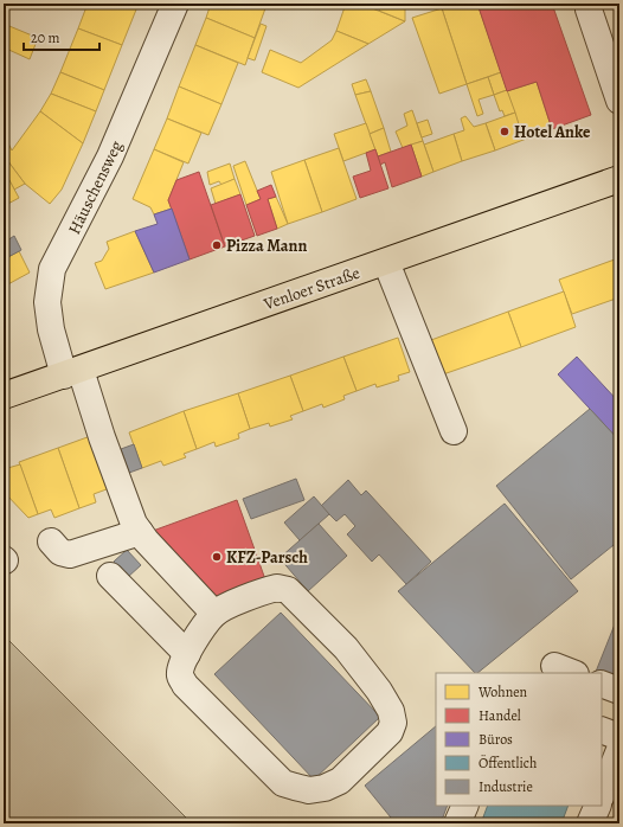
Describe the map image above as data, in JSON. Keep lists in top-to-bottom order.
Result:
{
  "streets": {
    "main road": ["Venloer Straße"],
    "street": ["Häuschensweg"]
  },
  "crossings": [
    ["Häuschensweg", "Venloer Straße"]
  ],
  "places": ["Hotel Anke", "Pizza Mann", "KFZ-Parsch"],
  "legend": [
    "Wohnen",
    "Handel",
    "Büros",
    "Öffentlich",
    "Industrie"
  ],
  "scale_bar": "20 m"
}
